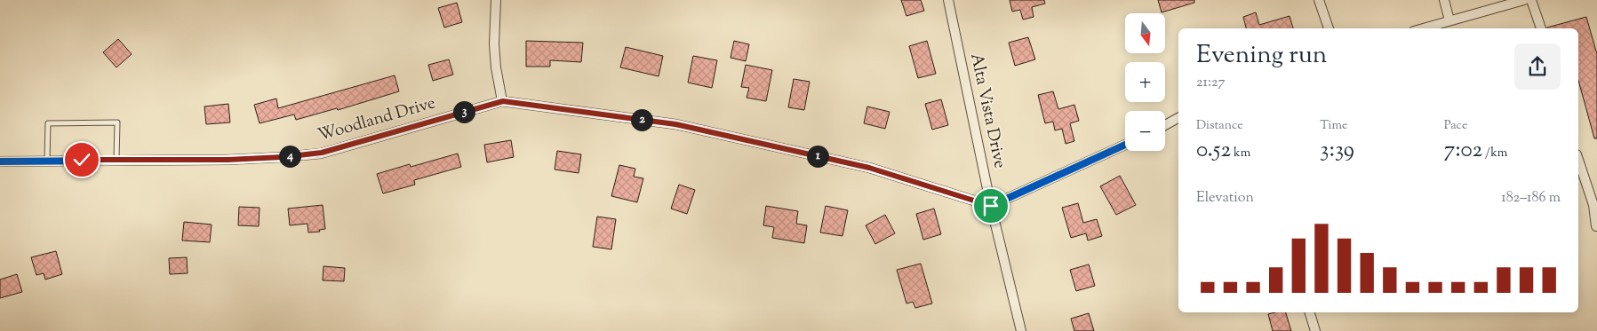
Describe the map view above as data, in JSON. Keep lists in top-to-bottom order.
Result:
{
  "streets": {
    "street": ["Alta Vista Drive", "Woodland Drive"]
  },
  "crossings": [
    ["Alta Vista Drive", "Woodland Drive"]
  ],
  "north": "bottom",
  "page": {
    "map_buttons": ["+", "−"],
    "heading": ["Evening run", "21:27"],
    "pins": [
      "3",
      "2",
      "1",
      "4"
    ],
    "stats": [
      ["Distance", "0.52 km"],
      ["Time", "3:39"],
      ["Pace", "7:02 /km"]
    ],
    "chart": ["Elevation", "182–186 m"]
  }
}
